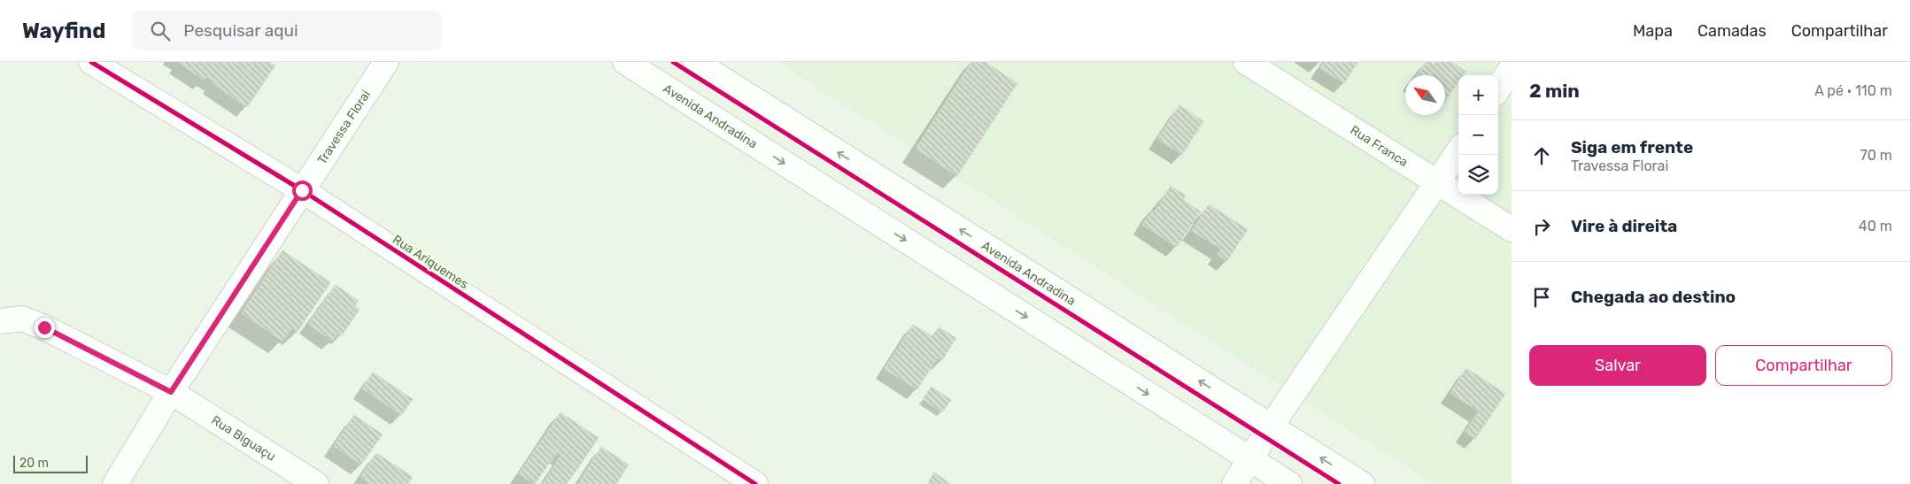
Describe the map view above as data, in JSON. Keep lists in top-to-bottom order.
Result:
{
  "streets": {
    "street": [
      "Avenida Andradina",
      "Travessa Florai",
      "Rua Franca",
      "Rua Ariquemes",
      "Rua Biguaçu"
    ]
  },
  "crossings": [
    ["Travessa Florai", "Rua Ariquemes"],
    ["Travessa Florai", "Rua Biguaçu"]
  ],
  "scale_bar": "20 m",
  "north": "top left",
  "page": {
    "header": "Wayfind",
    "search": "Pesquisar aqui",
    "nav": ["Mapa", "Camadas", "Compartilhar"],
    "heading": ["2 min", "A pé · 110 m"],
    "map_buttons": ["+", "−"],
    "list": [
      ["Siga em frente", "Travessa Florai", "70 m"],
      ["Vire à direita", "40 m"],
      "Chegada ao destino"
    ],
    "buttons": ["Salvar", "Compartilhar"],
    "scale": "20 m"
  }
}
